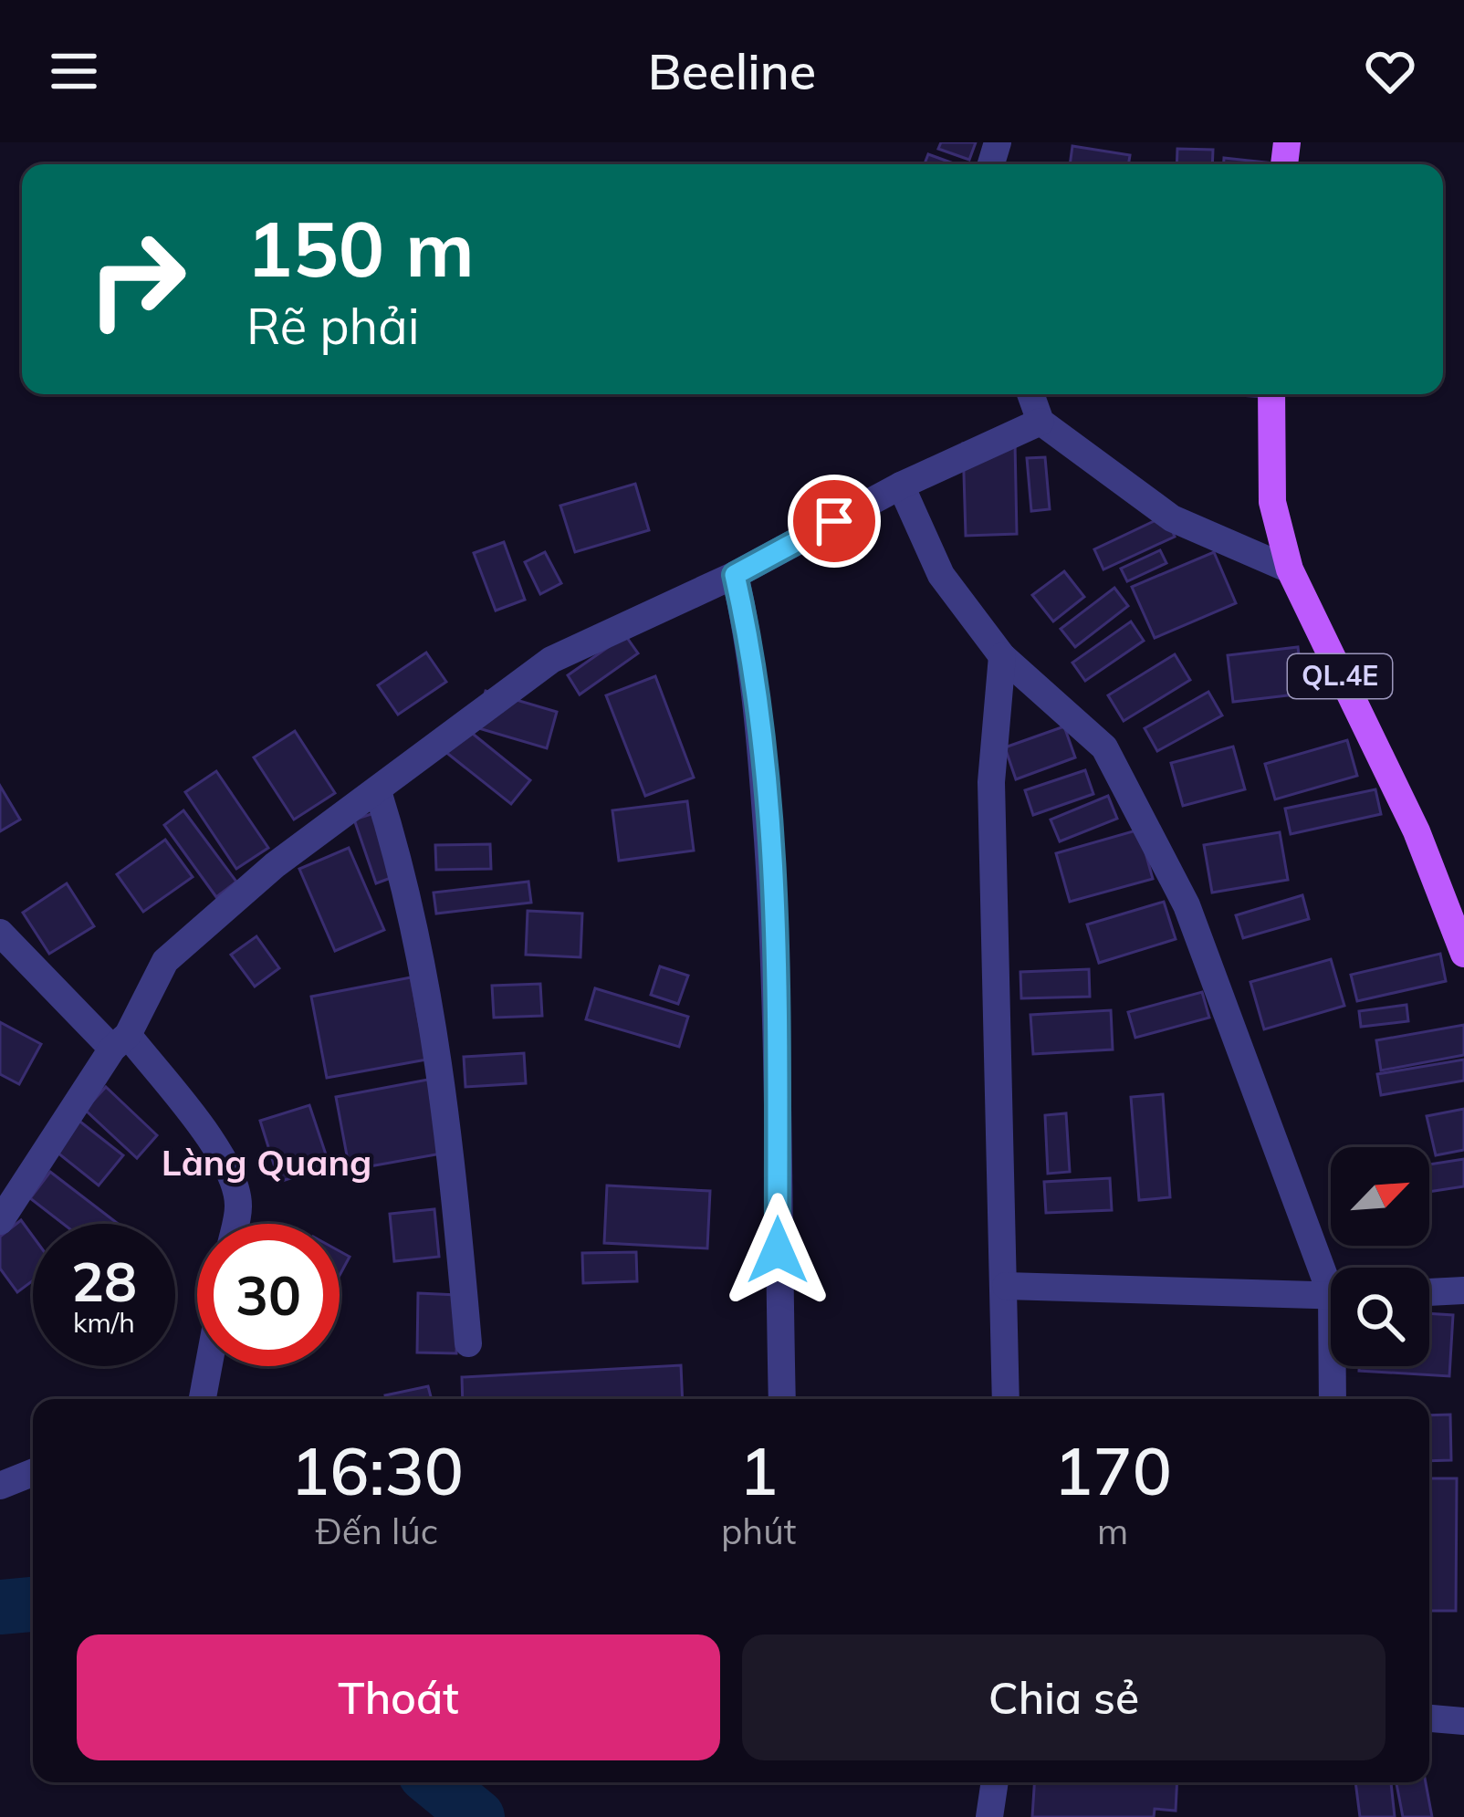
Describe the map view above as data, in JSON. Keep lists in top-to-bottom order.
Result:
{
  "streets": {
    "main road": ["QL.4E"]
  },
  "districts": ["Làng Quang"],
  "north": "top right",
  "page": {
    "header": "Beeline",
    "turn": ["150 m", "Rẽ phải"],
    "speed": "28 km/h",
    "limit": "30",
    "eta": [
      "16:30",
      "Đến lúc",
      "1",
      "phút",
      "170",
      "m"
    ],
    "buttons": ["Thoát", "Chia sẻ"]
  }
}
